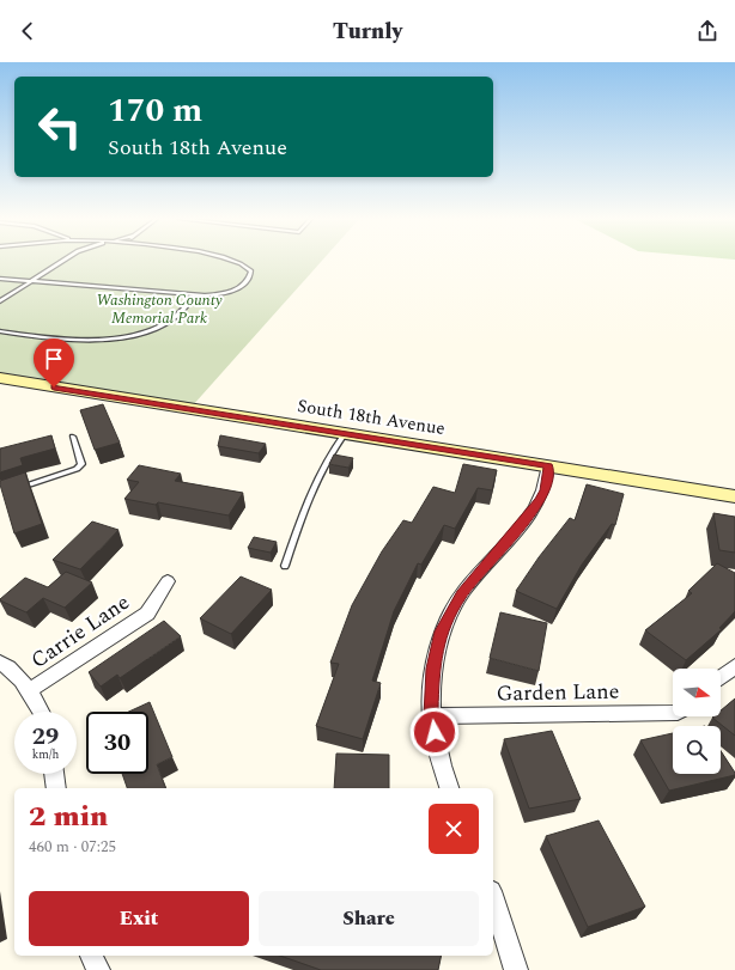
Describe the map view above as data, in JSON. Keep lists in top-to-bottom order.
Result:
{
  "streets": {
    "street": ["South 18th Avenue", "Carrie Lane", "Garden Lane"]
  },
  "parks": ["Washington County Memorial Park"],
  "north": "right",
  "page": {
    "header": "Turnly",
    "turn": ["170 m", "South 18th Avenue"],
    "speed": "29 km/h",
    "limit": "30",
    "heading": ["2 min", "460 m · 07:25"],
    "buttons": ["Exit", "Share"]
  }
}
